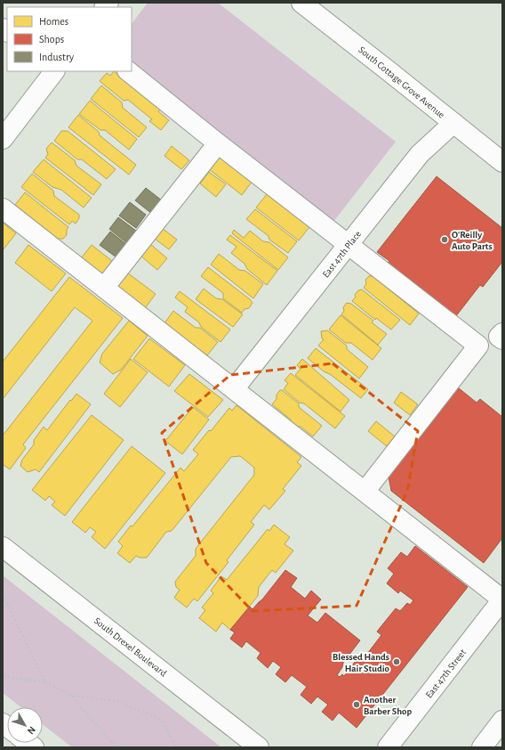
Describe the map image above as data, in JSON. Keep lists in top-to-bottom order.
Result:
{
  "streets": {
    "street": [
      "South Cottage Grove Avenue",
      "East 47th Place",
      "South Drexel Boulevard",
      "East 47th Street"
    ]
  },
  "crossings": [
    ["South Cottage Grove Avenue", "East 47th Place"]
  ],
  "places": ["O'Reilly Auto Parts", "Blessed Hands Hair Studio", "Another Barber Shop"],
  "legend": ["Homes", "Shops", "Industry"],
  "north": "bottom right"
}
